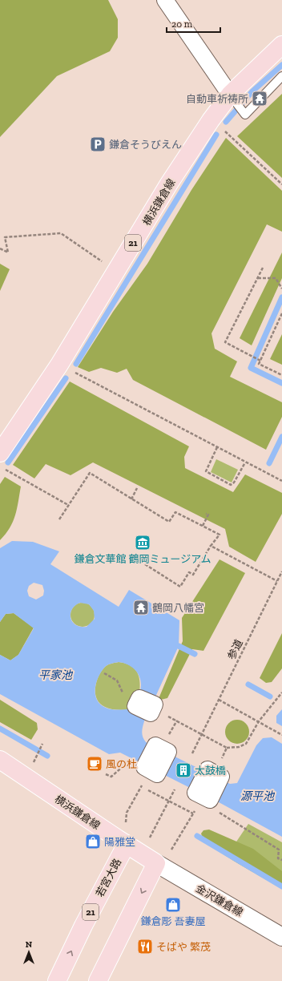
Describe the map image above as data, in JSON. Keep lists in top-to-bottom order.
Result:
{
  "streets": {
    "main road": [
      "横浜鎌倉線",
      "21",
      "若宮大路",
      "金沢鎌倉線"
    ],
    "path": ["参道"]
  },
  "crossings": [
    ["横浜鎌倉線", "若宮大路"],
    ["横浜鎌倉線", "金沢鎌倉線"]
  ],
  "water": ["平家池", "源平池"],
  "places": {
    "temple": ["自動車祈祷所", "鶴岡八幡宮"],
    "parking": ["鎌倉そうびえん"],
    "museum": ["鎌倉文華館 鶴岡ミュージアム"],
    "cafe": ["風の杜"],
    "building": ["太鼓橋"],
    "shop": ["陽雅堂", "鎌倉彫 吾妻屋"],
    "restaurant": ["そばや 繁茂"]
  },
  "scale_bar": "20 m",
  "north": "top"
}
